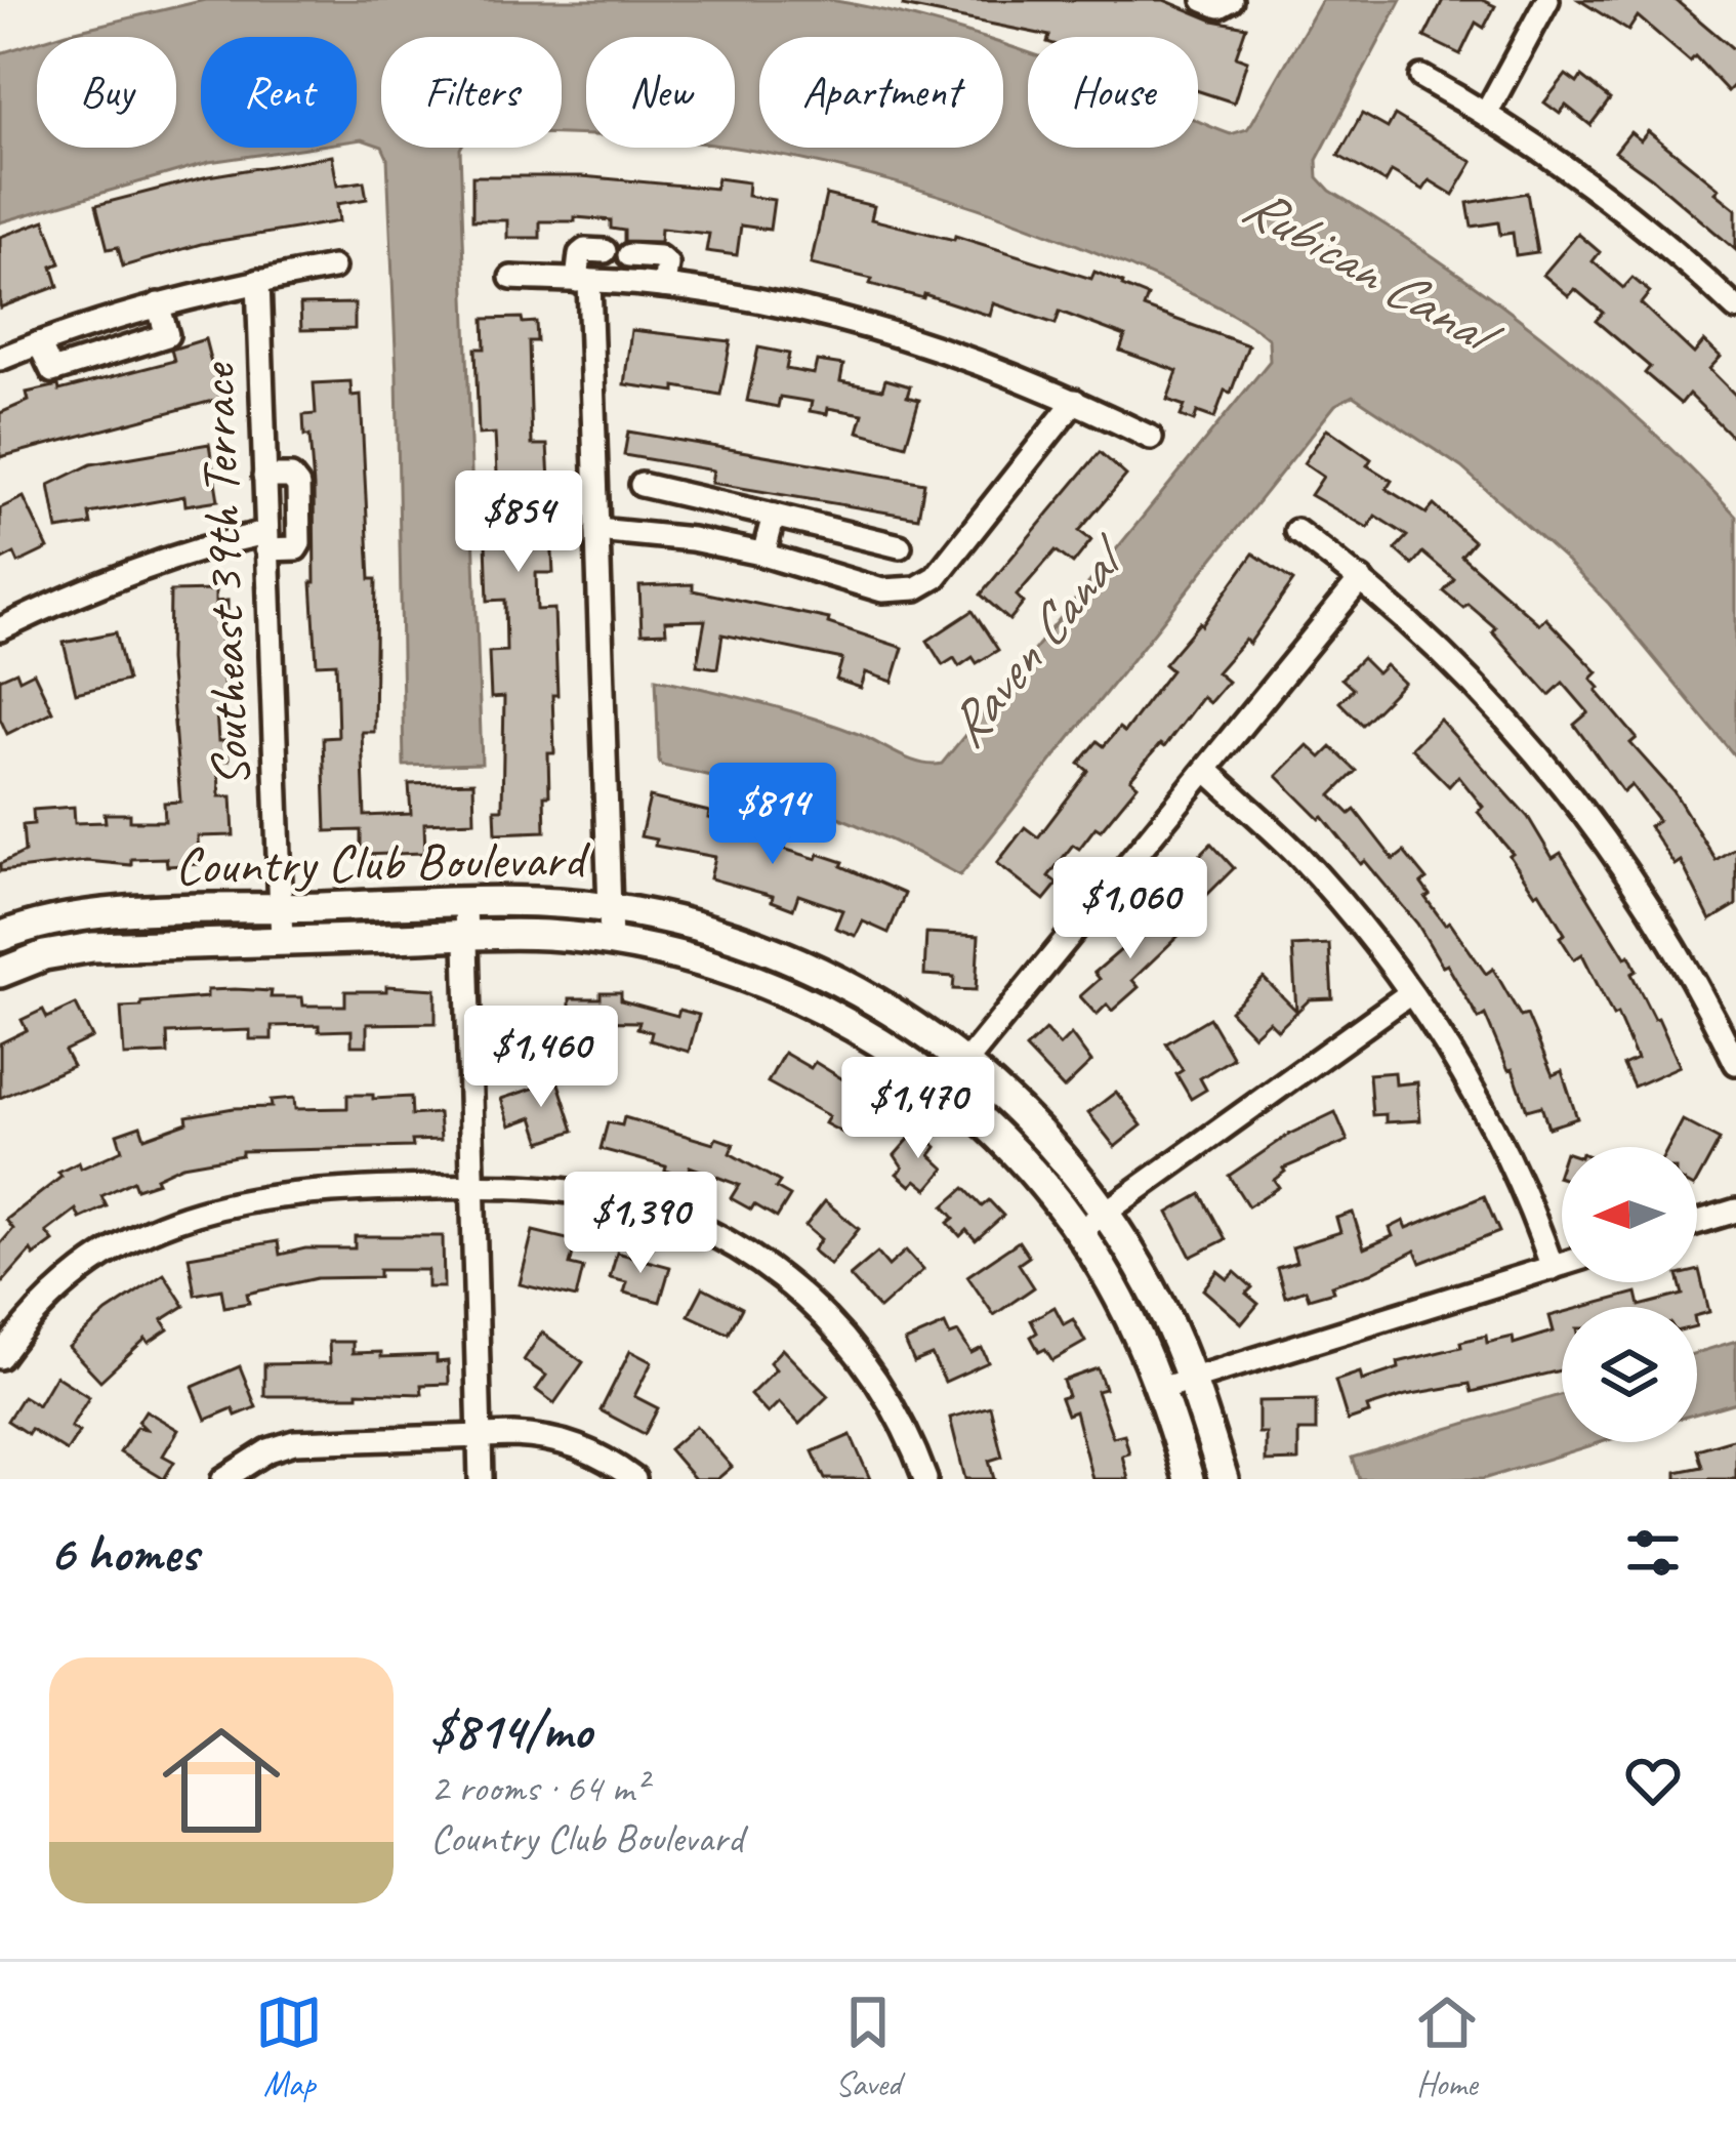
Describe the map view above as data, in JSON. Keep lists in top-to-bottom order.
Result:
{
  "streets": {
    "main road": ["Country Club Boulevard"],
    "street": ["Southeast 39th Terrace"]
  },
  "crossings": [
    ["Southeast 39th Terrace", "Country Club Boulevard"]
  ],
  "water": ["Rubican Canal", "Raven Canal"],
  "north": "left",
  "page": {
    "chip": [
      "Buy",
      "Rent",
      "Filters",
      "New",
      "Apartment",
      "House"
    ],
    "price": [
      "$854",
      "$814",
      "$1,060",
      "$1,460",
      "$1,470",
      "$1,390"
    ],
    "heading": "6 homes",
    "list": [
      {
        "name": "$814/mo",
        "note": "2 rooms · 64 m² · Country Club Boulevard"
      }
    ],
    "tabs": ["Map", "Saved", "Home"]
  }
}
